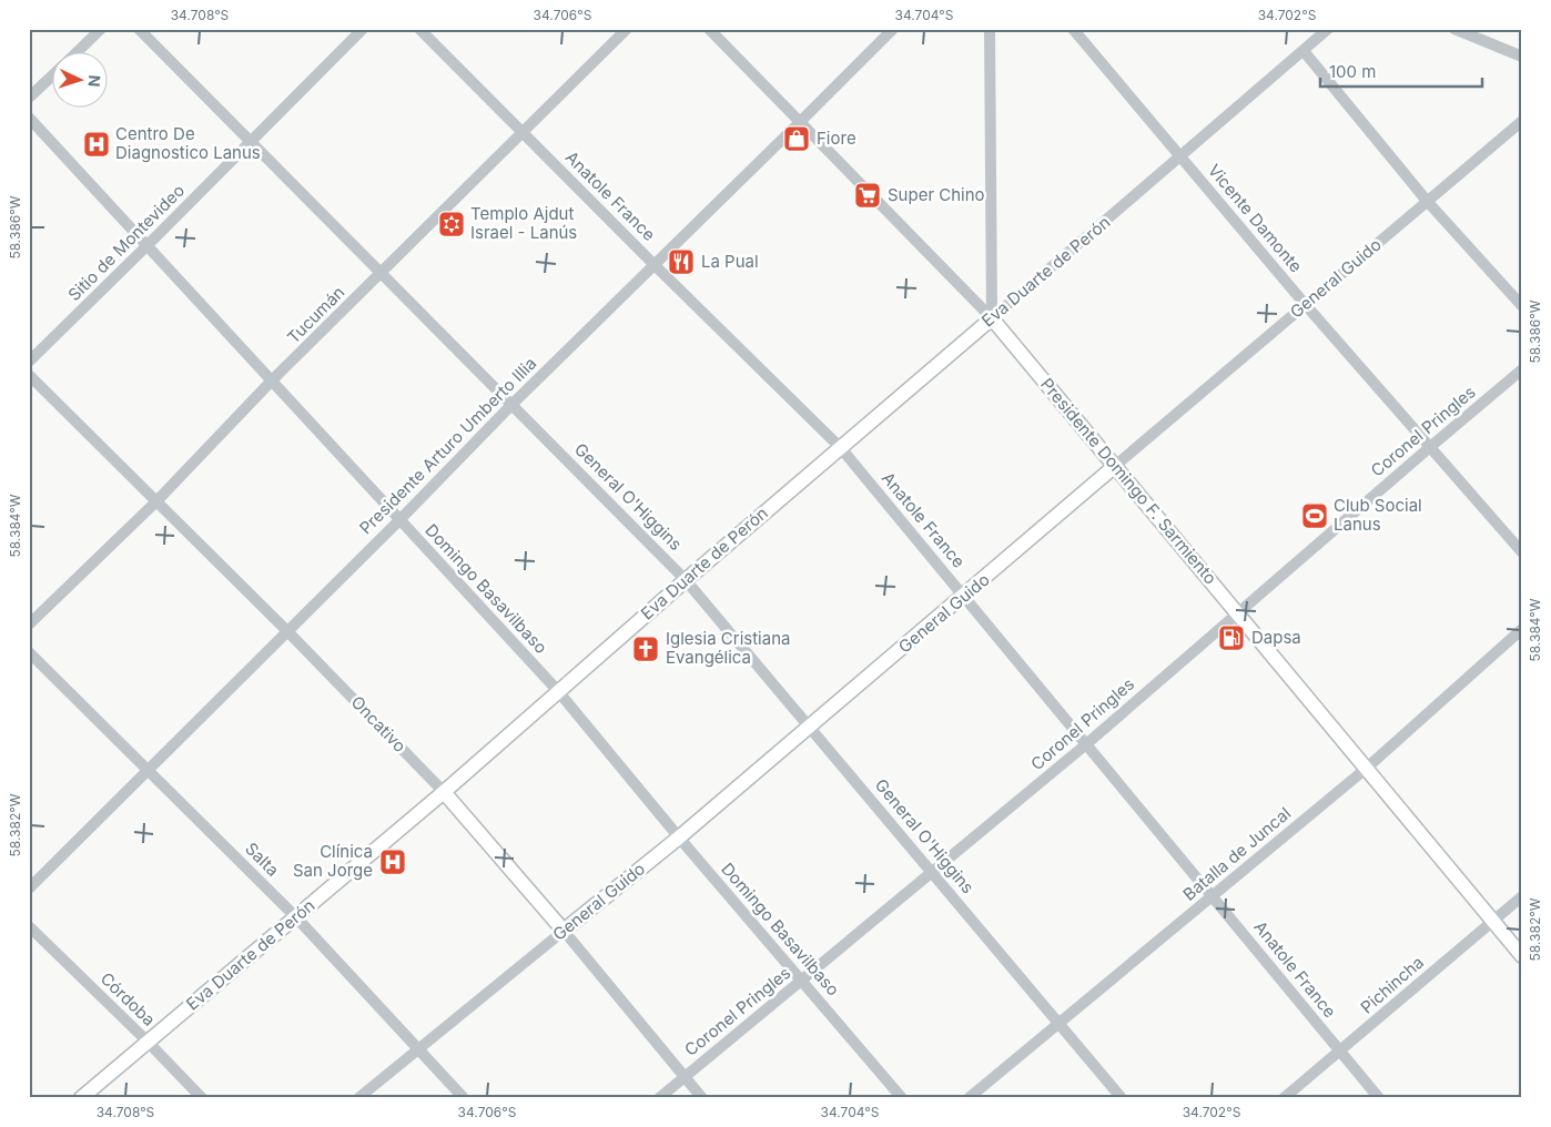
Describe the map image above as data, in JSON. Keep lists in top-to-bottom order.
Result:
{
  "streets": {
    "main road": [
      "Eva Duarte de Perón",
      "General Guido",
      "Presidente Domingo F. Sarmiento",
      "Oncativo"
    ],
    "street": [
      "Anatole France",
      "Vicente Damonte",
      "Sitio de Montevideo",
      "Tucumán",
      "Coronel Pringles",
      "Presidente Arturo Umberto Illia",
      "General O'Higgins",
      "Domingo Basavilbaso",
      "Batalla de Juncal",
      "Salta",
      "Pichincha",
      "Córdoba"
    ]
  },
  "crossings": [
    ["Anatole France", "Eva Duarte de Perón"],
    ["Anatole France", "General Guido"],
    ["Anatole France", "Tucumán"],
    ["Anatole France", "Coronel Pringles"],
    ["Anatole France", "Presidente Arturo Umberto Illia"],
    ["Anatole France", "Batalla de Juncal"],
    ["Anatole France", "Pichincha"],
    ["Vicente Damonte", "Eva Duarte de Perón"],
    ["Vicente Damonte", "General Guido"],
    ["Vicente Damonte", "Coronel Pringles"],
    ["Sitio de Montevideo", "General O'Higgins"],
    ["Sitio de Montevideo", "Domingo Basavilbaso"],
    ["Eva Duarte de Perón", "Presidente Domingo F. Sarmiento"],
    ["Eva Duarte de Perón", "General O'Higgins"],
    ["Eva Duarte de Perón", "Domingo Basavilbaso"],
    ["Eva Duarte de Perón", "Oncativo"],
    ["Eva Duarte de Perón", "Salta"],
    ["Eva Duarte de Perón", "Córdoba"],
    ["General Guido", "Presidente Domingo F. Sarmiento"],
    ["General Guido", "General O'Higgins"],
    ["General Guido", "Domingo Basavilbaso"],
    ["General Guido", "Oncativo"],
    ["General Guido", "Salta"],
    ["Tucumán", "General O'Higgins"],
    ["Tucumán", "Domingo Basavilbaso"],
    ["Tucumán", "Oncativo"],
    ["Coronel Pringles", "Presidente Domingo F. Sarmiento"],
    ["Coronel Pringles", "General O'Higgins"],
    ["Coronel Pringles", "Domingo Basavilbaso"],
    ["Coronel Pringles", "Oncativo"],
    ["Presidente Arturo Umberto Illia", "Presidente Domingo F. Sarmiento"],
    ["Presidente Arturo Umberto Illia", "General O'Higgins"],
    ["Presidente Arturo Umberto Illia", "Domingo Basavilbaso"],
    ["Presidente Arturo Umberto Illia", "Oncativo"],
    ["Presidente Arturo Umberto Illia", "Salta"],
    ["Presidente Domingo F. Sarmiento", "Batalla de Juncal"],
    ["Presidente Domingo F. Sarmiento", "Pichincha"],
    ["General O'Higgins", "Batalla de Juncal"]
  ],
  "places": {
    "shop": ["Fiore"],
    "hospital": ["Centro De Diagnostico Lanus", "Clínica San Jorge"],
    "supermarket": ["Super Chino"],
    "synagogue": ["Templo Ajdut Israel - Lanús"],
    "restaurant": ["La Pual"],
    "sports": ["Club Social Lanus"],
    "fuel station": ["Dapsa"],
    "church": ["Iglesia Cristiana Evangélica"]
  },
  "scale_bar": "100 m",
  "north": "right",
  "coordinates": [
    "34.708°S",
    "34.706°S",
    "34.704°S",
    "34.702°S",
    "58.386°W",
    "58.384°W",
    "58.382°W"
  ]
}
